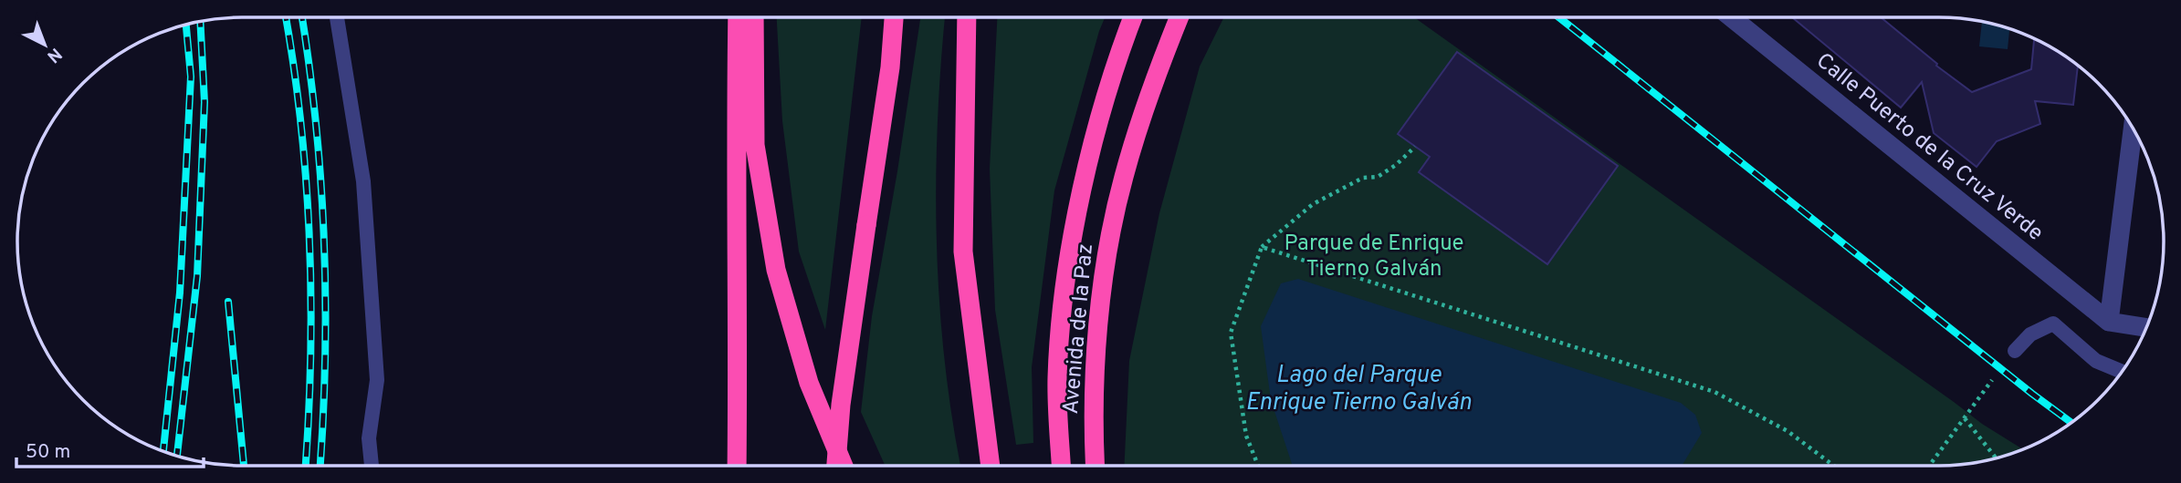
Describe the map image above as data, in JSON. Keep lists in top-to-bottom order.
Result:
{
  "streets": {
    "highway": ["Avenida de la Paz"],
    "street": ["Calle Puerto de la Cruz Verde"]
  },
  "water": ["Lago del Parque Enrique Tierno Galván"],
  "parks": ["Parque de Enrique Tierno Galván"],
  "scale_bar": "50 m",
  "north": "bottom right"
}
